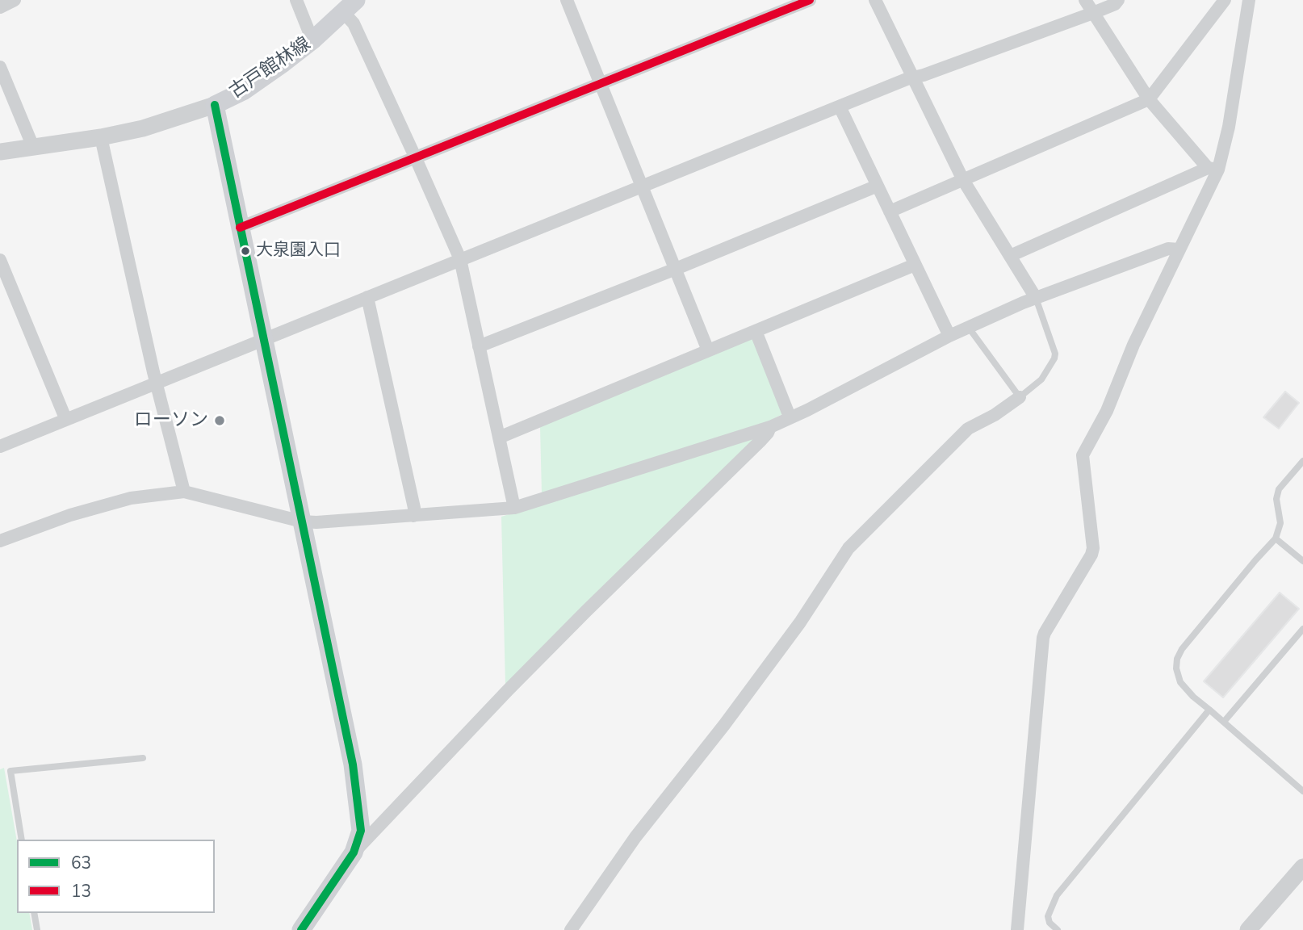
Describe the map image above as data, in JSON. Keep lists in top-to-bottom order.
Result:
{
  "streets": {
    "main road": ["古戸館林線"]
  },
  "places": ["大泉園入口", "ローソン"],
  "lines": ["transit line 13", "transit line 63"],
  "legend": ["63", "13"]
}
